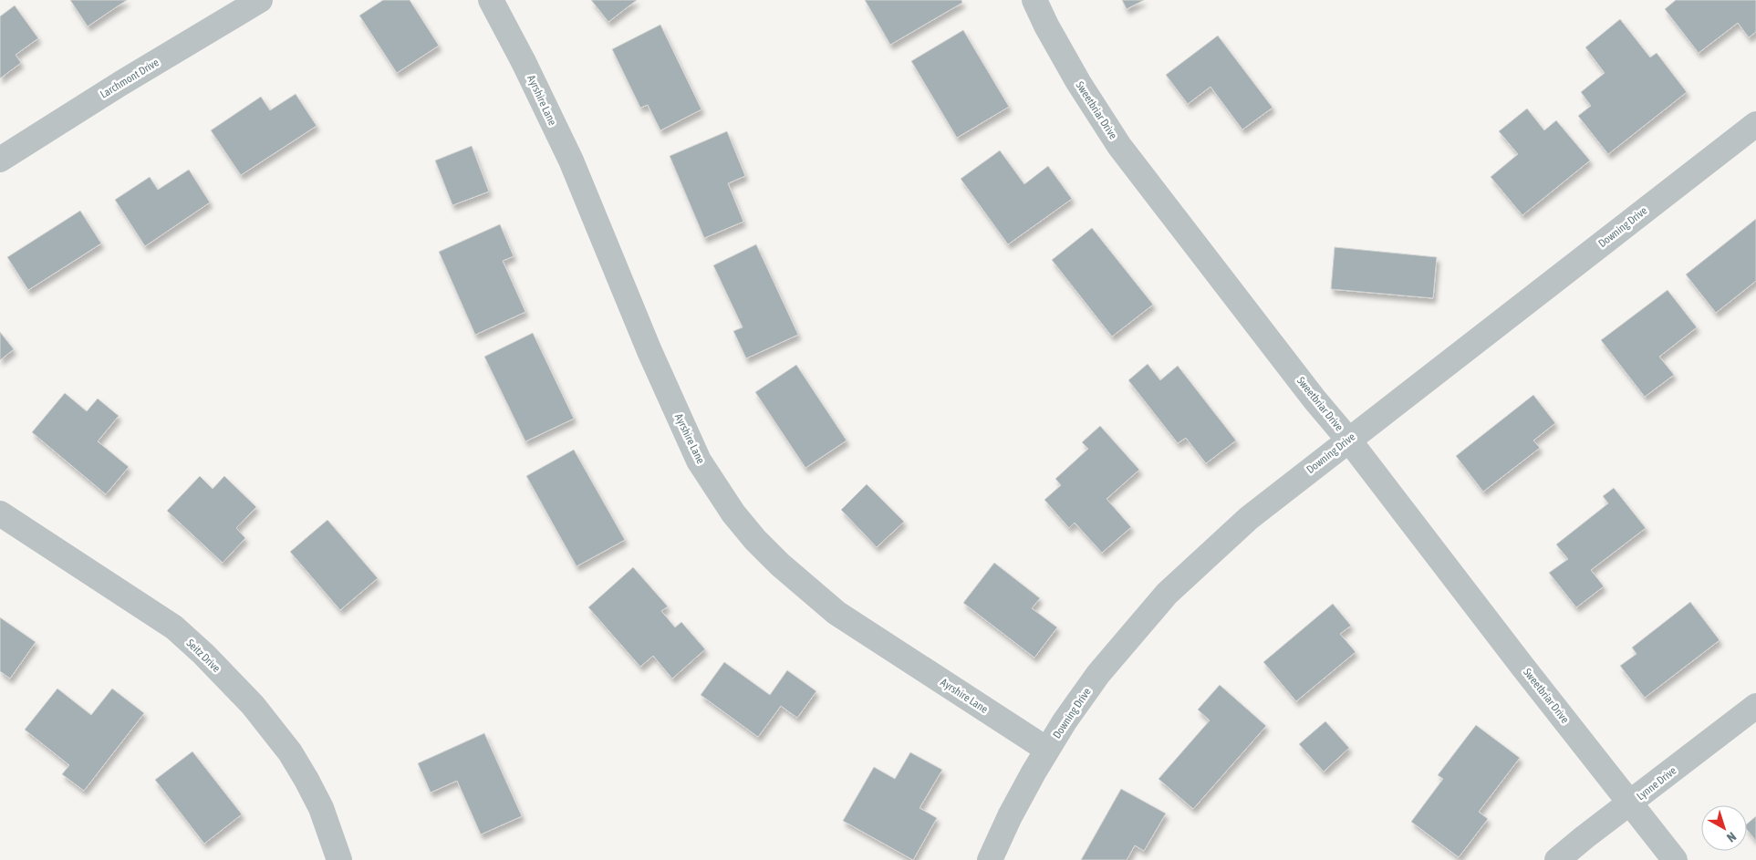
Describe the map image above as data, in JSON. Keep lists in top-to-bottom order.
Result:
{
  "streets": {
    "street": [
      "Larchmont Drive",
      "Ayrshire Lane",
      "Sweetbriar Drive",
      "Downing Drive",
      "Seitz Drive",
      "Lynne Drive"
    ]
  },
  "crossings": [
    ["Ayrshire Lane", "Downing Drive"],
    ["Sweetbriar Drive", "Downing Drive"],
    ["Sweetbriar Drive", "Lynne Drive"]
  ],
  "north": "bottom right"
}
